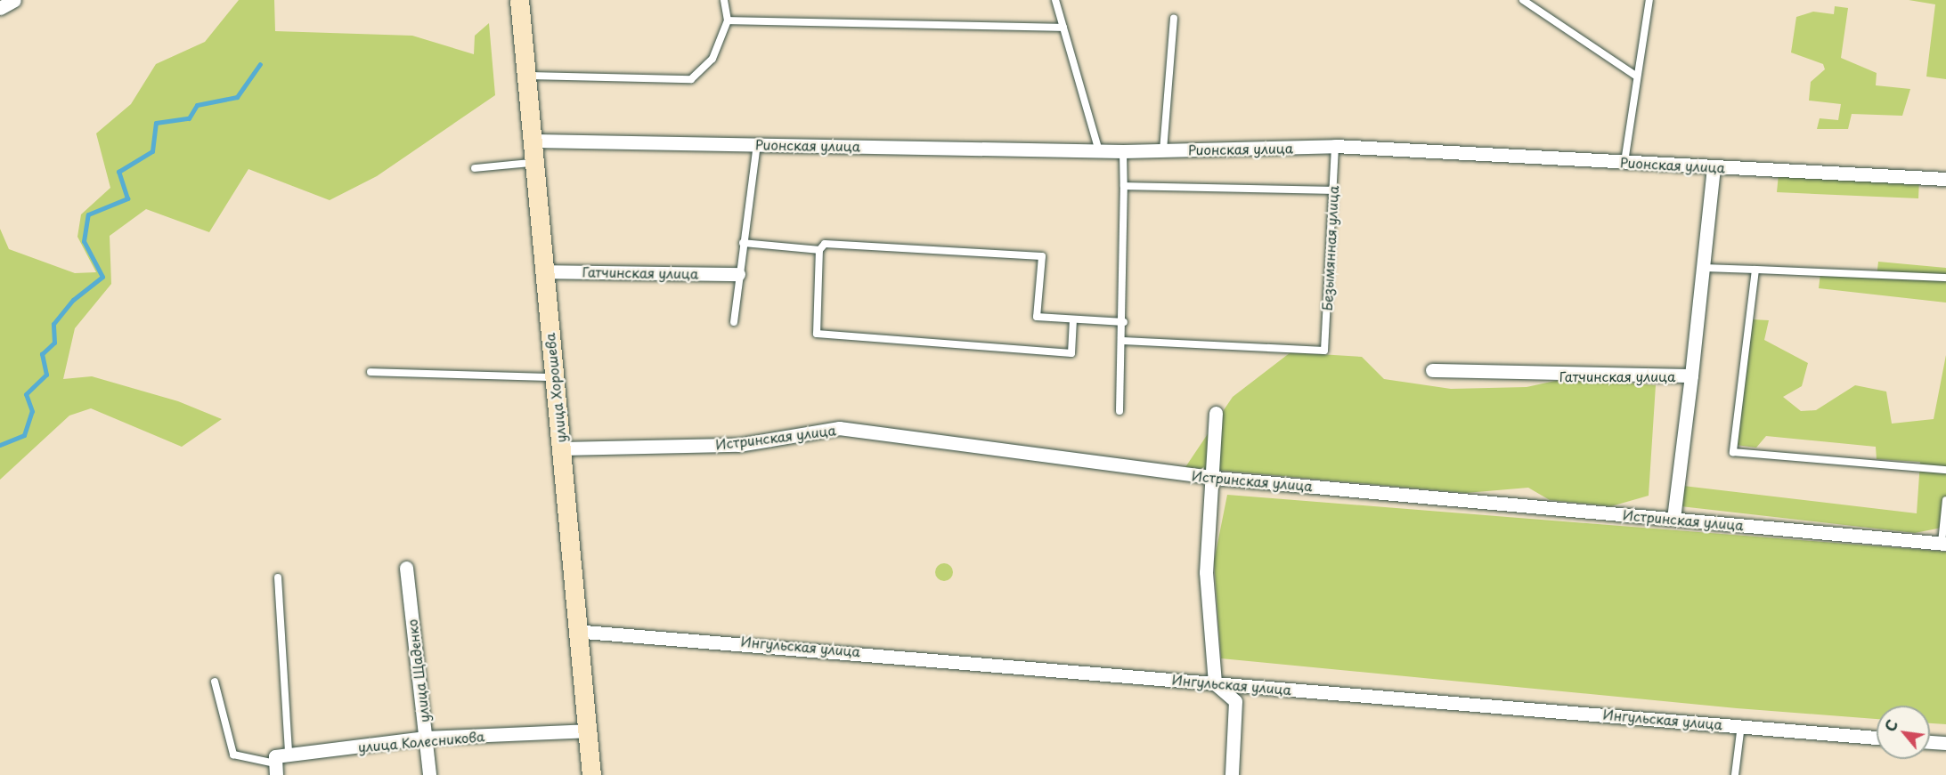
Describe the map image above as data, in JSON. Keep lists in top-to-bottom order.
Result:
{
  "streets": {
    "main road": ["улица Хорошева"],
    "street": [
      "Рионская улица",
      "Гатчинская улица",
      "Истринская улица",
      "Ингульская улица",
      "улица Щаденко",
      "улица Колесникова"
    ],
    "lane": ["Безымянная улица"]
  },
  "crossings": [
    ["Рионская улица", "Безымянная улица"],
    ["Рионская улица", "улица Хорошева"],
    ["Гатчинская улица", "улица Хорошева"],
    ["Гатчинская улица", "Истринская улица"],
    ["улица Хорошева", "Истринская улица"],
    ["улица Хорошева", "Ингульская улица"],
    ["улица Хорошева", "улица Колесникова"],
    ["улица Щаденко", "улица Колесникова"]
  ],
  "north": "top left"
}
